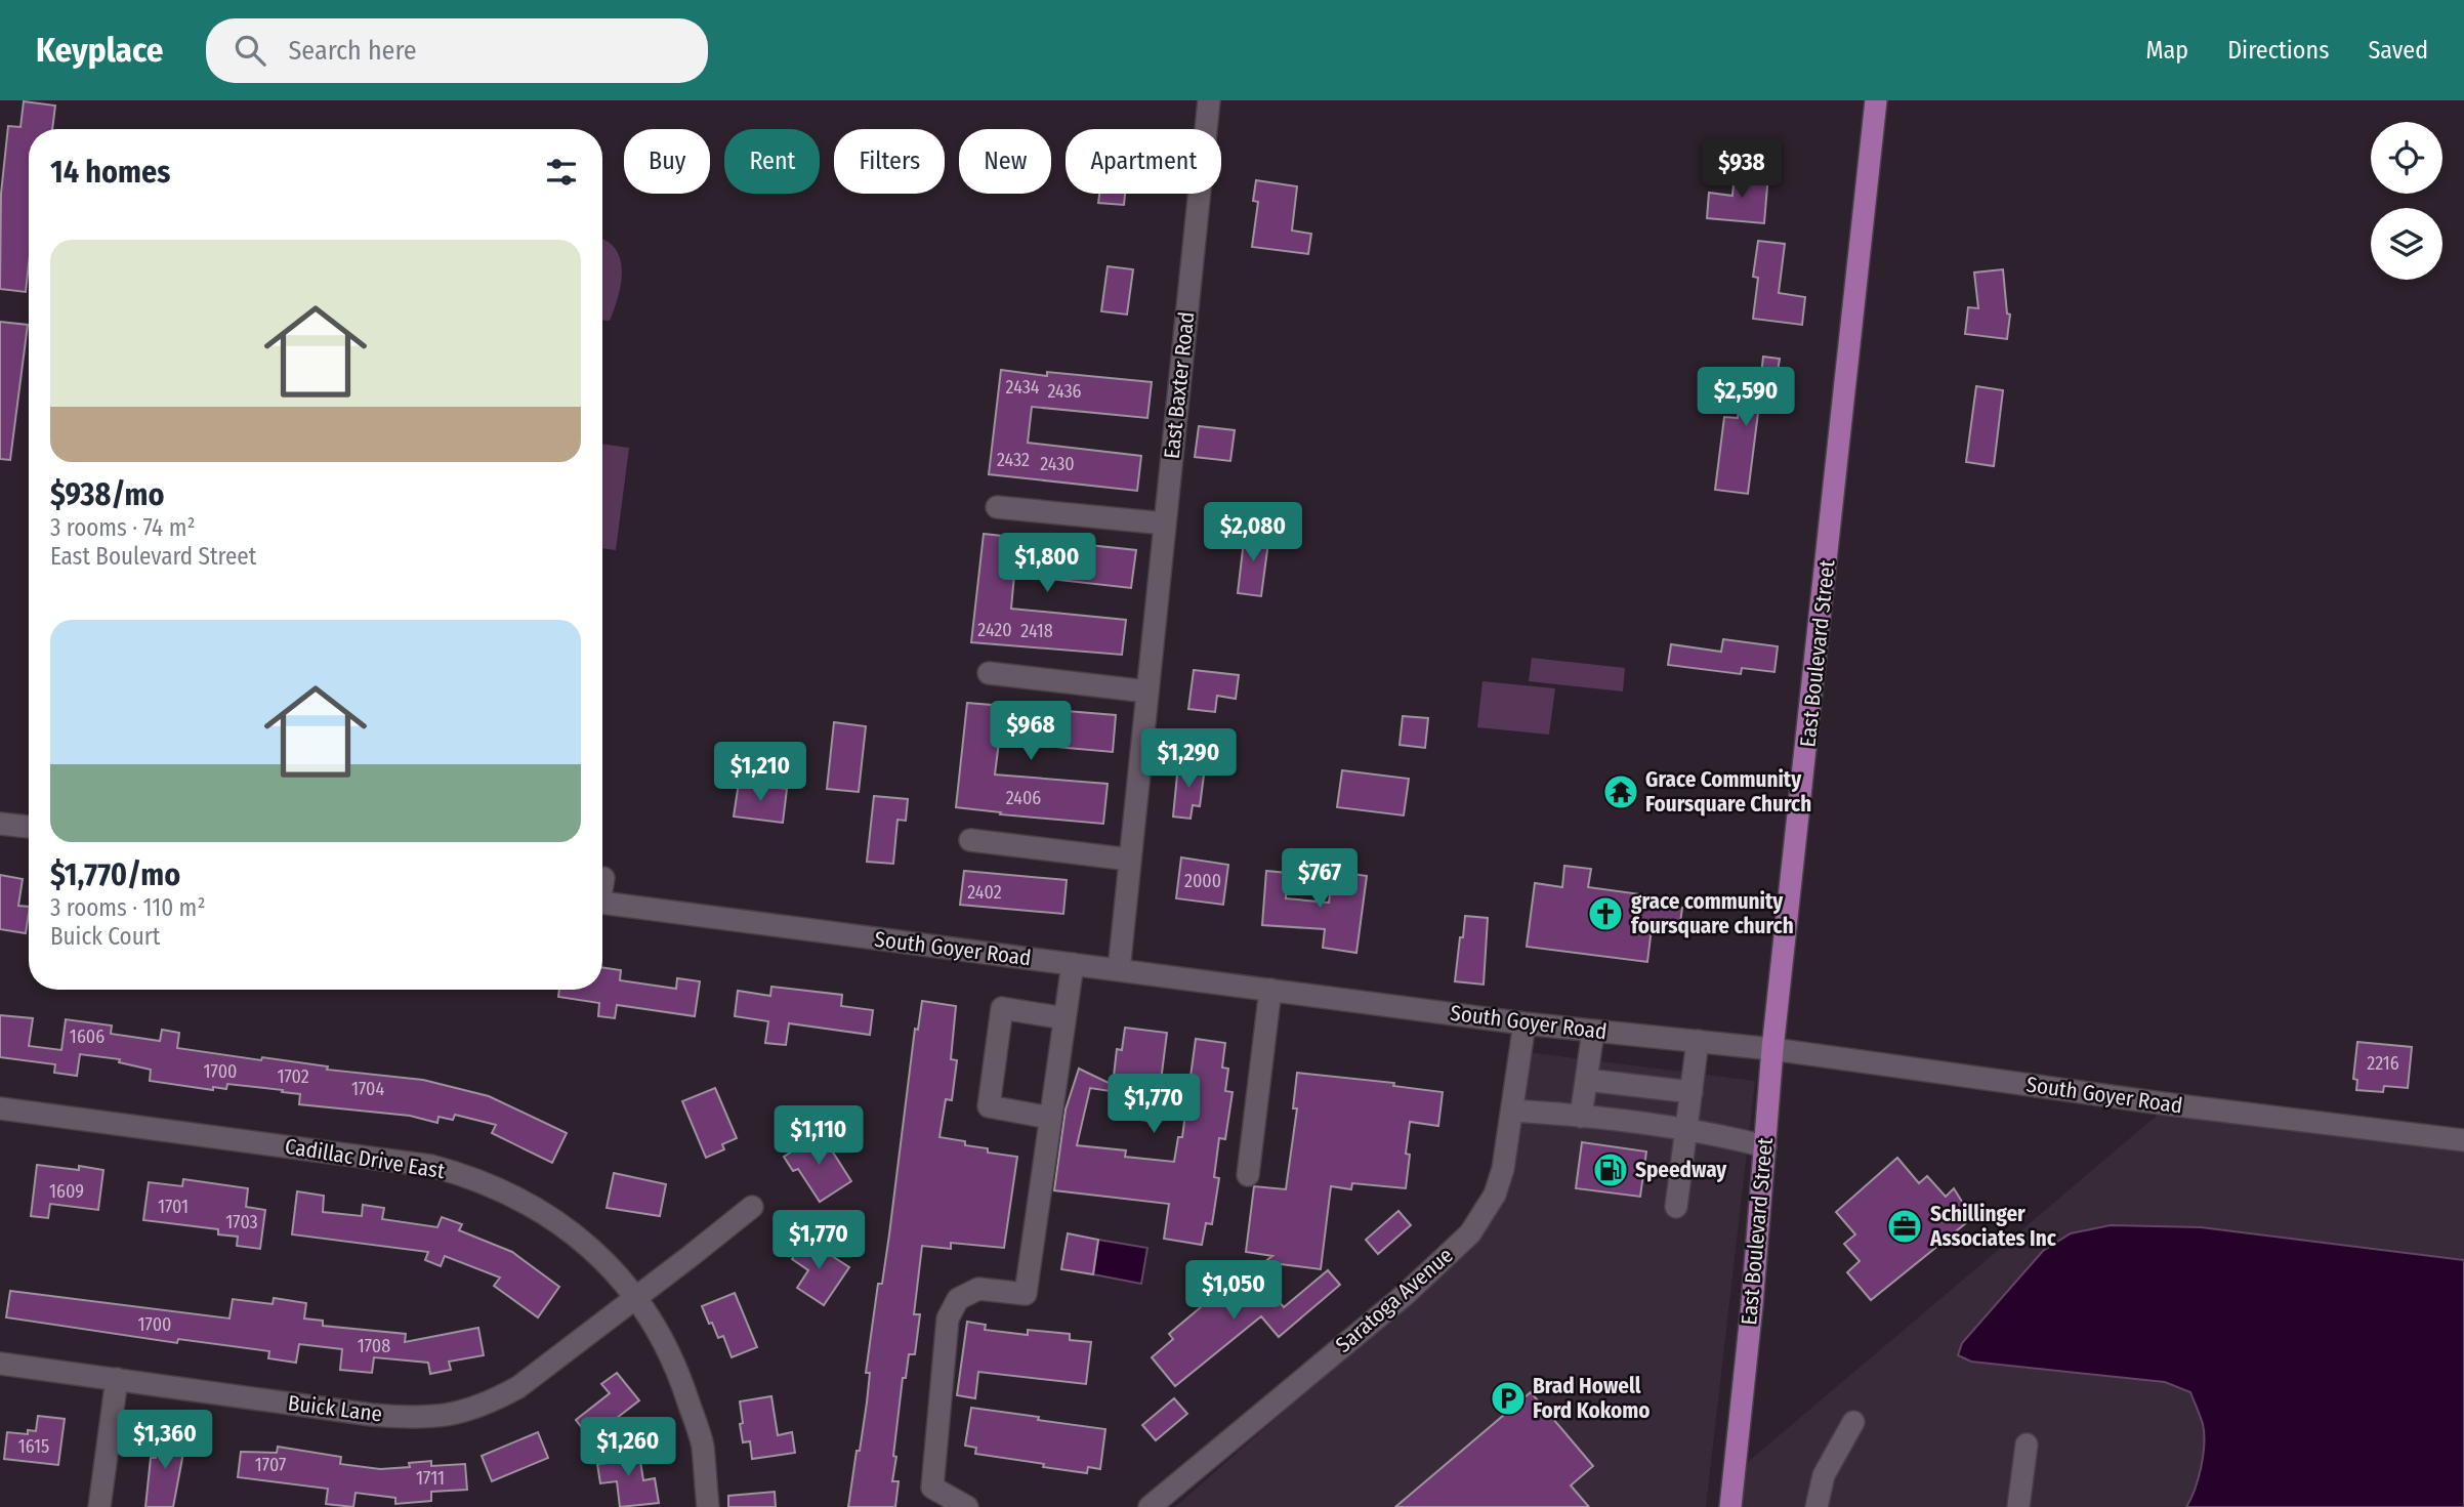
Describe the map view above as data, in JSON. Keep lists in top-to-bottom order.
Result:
{
  "streets": {
    "main road": ["East Boulevard Street"],
    "street": [
      "East Baxter Road",
      "South Goyer Road",
      "Cadillac Drive East",
      "Saratoga Avenue",
      "Buick Lane"
    ]
  },
  "crossings": [
    ["East Baxter Road", "South Goyer Road"],
    ["East Boulevard Street", "South Goyer Road"],
    ["South Goyer Road", "Saratoga Avenue"],
    ["Cadillac Drive East", "Buick Lane"]
  ],
  "places": {
    "temple": ["Grace Community Foursquare Church"],
    "church": ["grace community foursquare church"],
    "fuel station": ["Speedway"],
    "office": ["Schillinger Associates Inc"],
    "parking": ["Brad Howell Ford Kokomo"]
  },
  "house_numbers": [
    "2434",
    "2436",
    "2432",
    "2430",
    "2420",
    "2418",
    "2406",
    "2000",
    "2402",
    "1606",
    "2216",
    "1700",
    "1702",
    "1704",
    "1609",
    "1701",
    "1703",
    "1700",
    "1708",
    "1615",
    "1707",
    "1711"
  ],
  "page": {
    "header": "Keyplace",
    "search": "Search here",
    "nav": ["Map", "Directions", "Saved"],
    "chip": [
      "Buy",
      "Rent",
      "Filters",
      "New",
      "Apartment"
    ],
    "heading": "14 homes",
    "price": [
      "$938",
      "$2,590",
      "$2,080",
      "$1,800",
      "$968",
      "$1,290",
      "$1,210",
      "$767",
      "$1,770",
      "$1,110",
      "$1,770",
      "$1,050",
      "$1,360",
      "$1,260"
    ],
    "list": [
      {
        "name": "$938/mo",
        "note": "3 rooms · 74 m² · East Boulevard Street"
      },
      {
        "name": "$1,770/mo",
        "note": "3 rooms · 110 m² · Buick Court"
      }
    ]
  }
}
